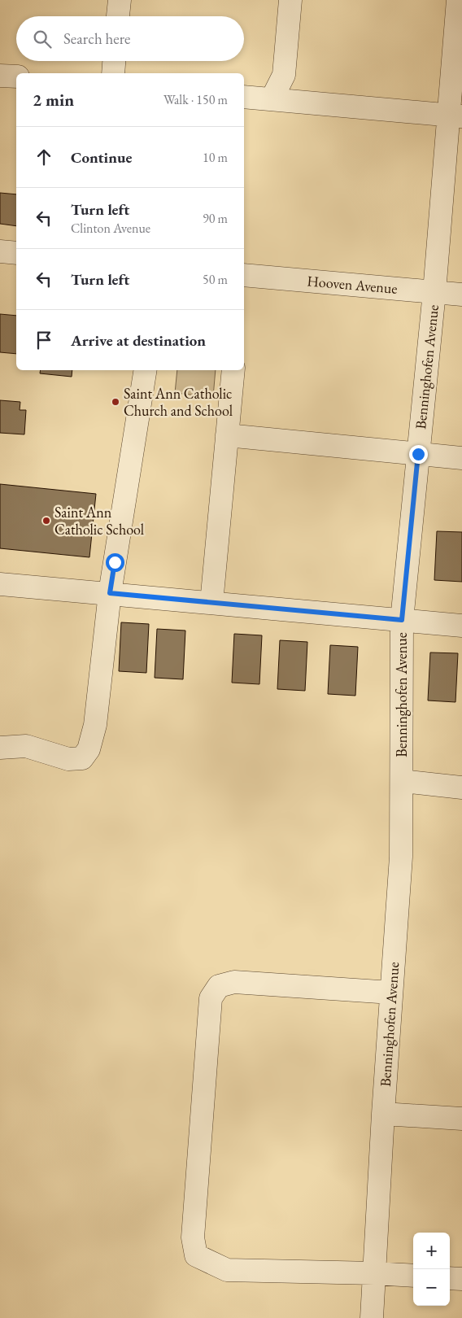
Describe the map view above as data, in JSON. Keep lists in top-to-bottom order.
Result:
{
  "streets": {
    "street": ["Hooven Avenue", "Benninghofen Avenue"]
  },
  "crossings": [
    ["Hooven Avenue", "Benninghofen Avenue"]
  ],
  "places": ["Saint Ann Catholic Church and School", "Saint Ann Catholic School"],
  "page": {
    "search": "Search here",
    "heading": ["2 min", "Walk · 150 m"],
    "list": [
      ["Continue", "10 m"],
      ["Turn left", "Clinton Avenue", "90 m"],
      ["Turn left", "50 m"],
      "Arrive at destination"
    ],
    "map_buttons": ["+", "−"]
  }
}
